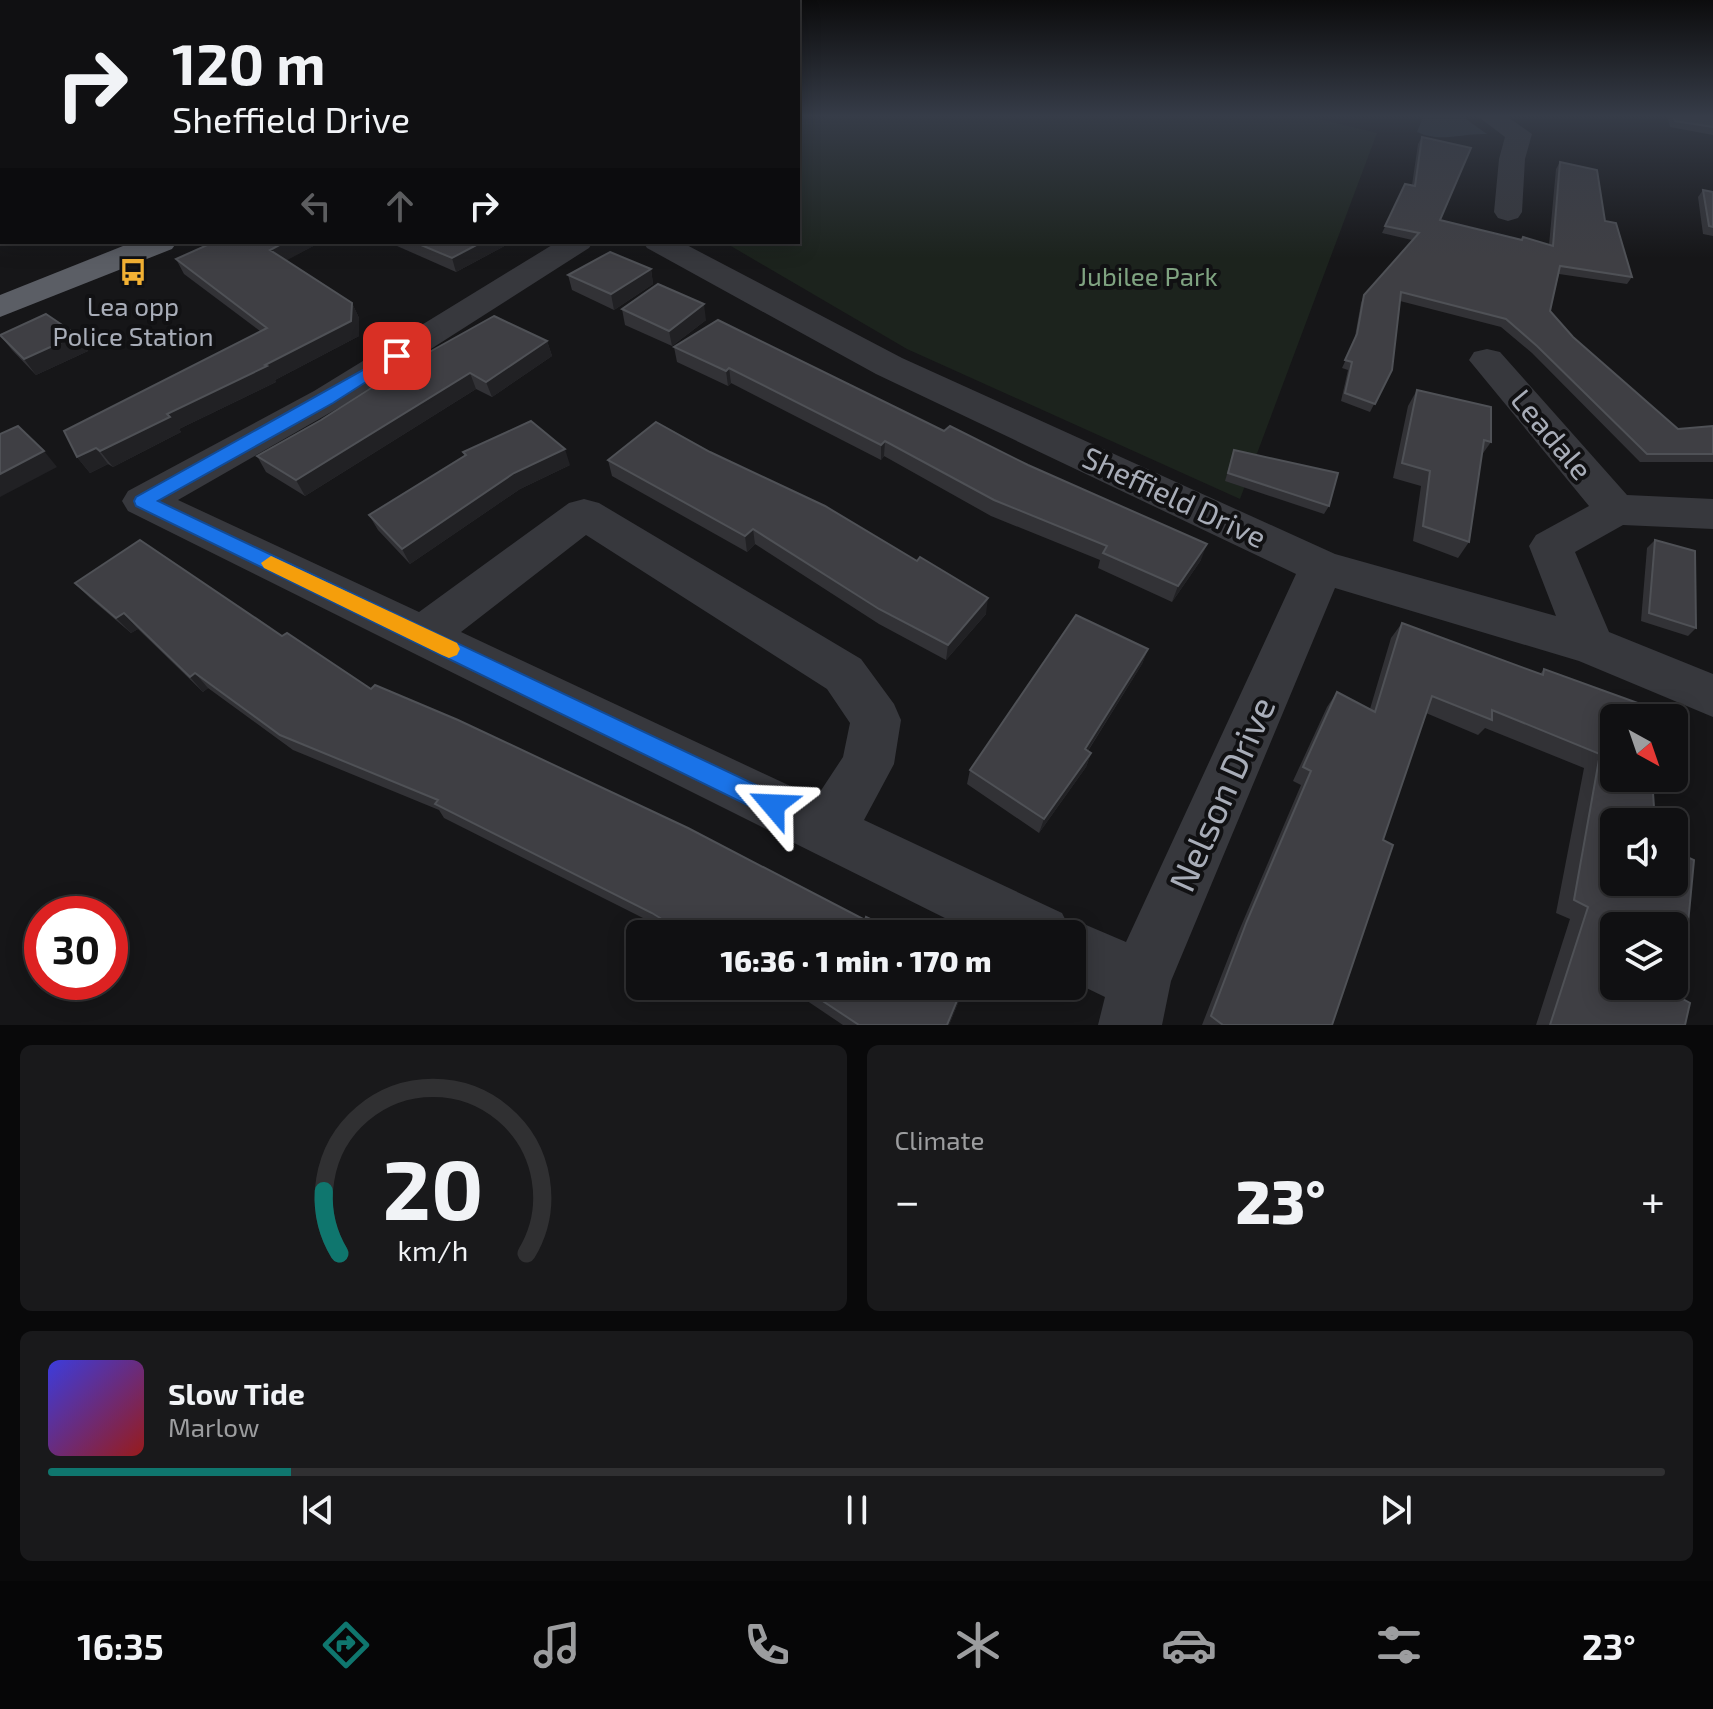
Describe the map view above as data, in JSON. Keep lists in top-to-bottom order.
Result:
{
  "streets": {
    "street": ["Leadale", "Sheffield Drive", "Nelson Drive"]
  },
  "crossings": [
    ["Leadale", "Sheffield Drive"],
    ["Sheffield Drive", "Nelson Drive"]
  ],
  "parks": ["Jubilee Park"],
  "places": {
    "bus stop": ["Lea opp Police Station"]
  },
  "north": "bottom right",
  "page": {
    "turn": ["120 m", "Sheffield Drive"],
    "limit": "30",
    "trip": "16:36 · 1 min · 170 m",
    "tile": "Climate",
    "heat": ["−", "23°", "+"],
    "song": ["Slow Tide", "Marlow"],
    "tabs": ["16:35", "23°"],
    "gauge": ["20", "km/h"]
  }
}
